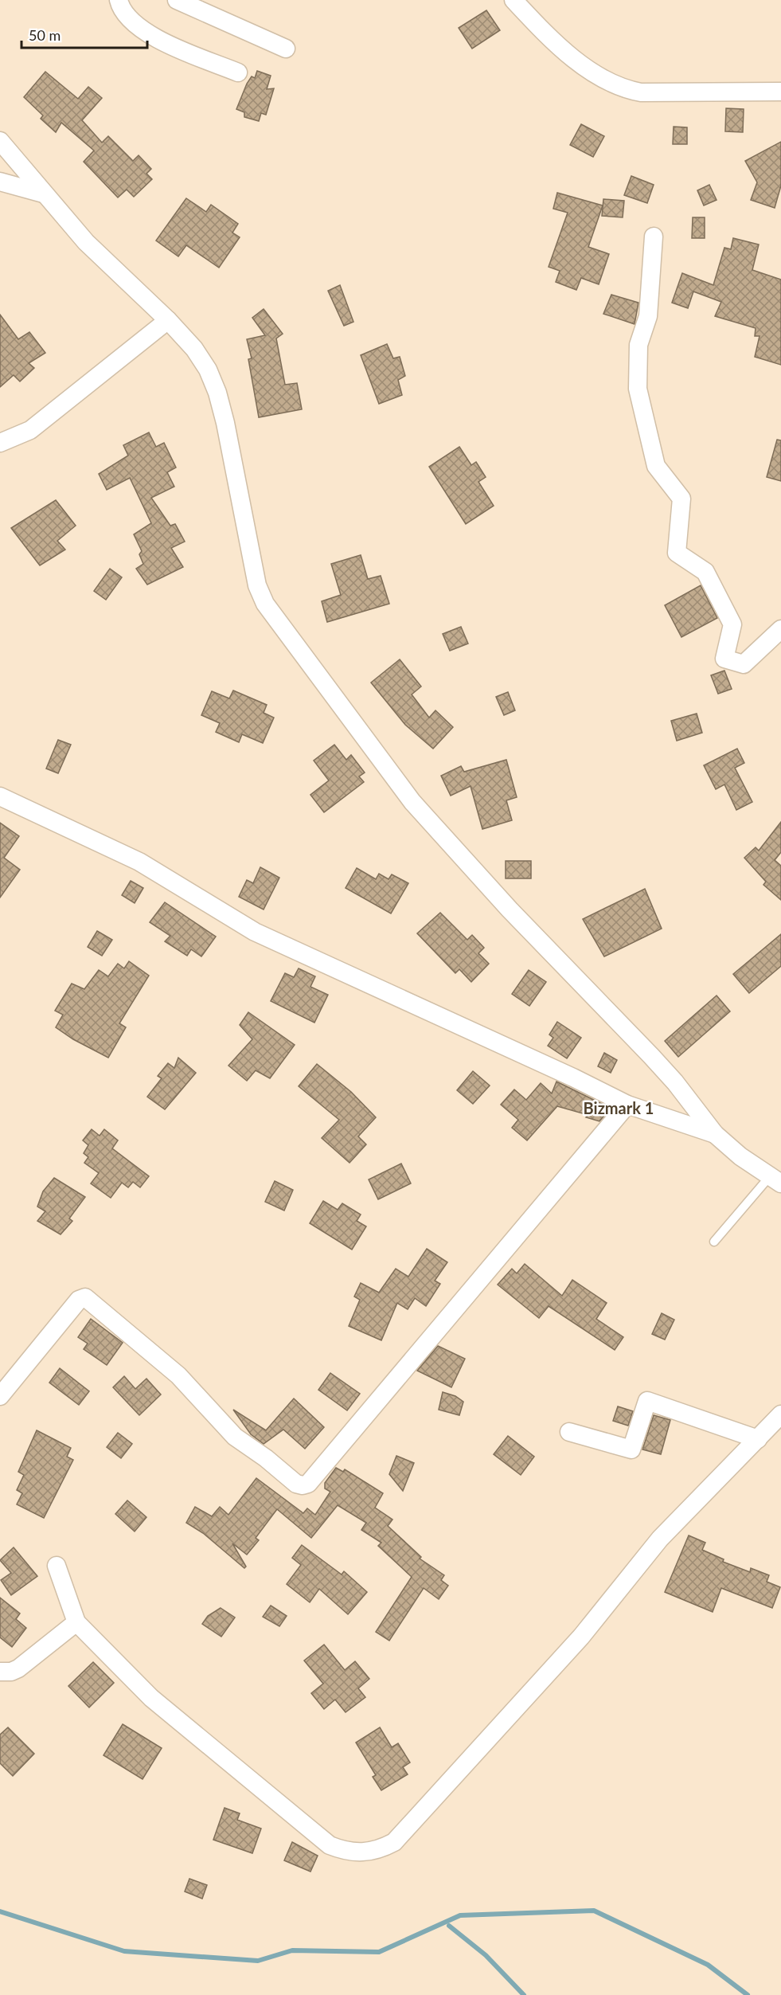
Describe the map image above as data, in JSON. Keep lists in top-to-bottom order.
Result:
{
  "districts": ["Bizmark 1"],
  "scale_bar": "50 m"
}
